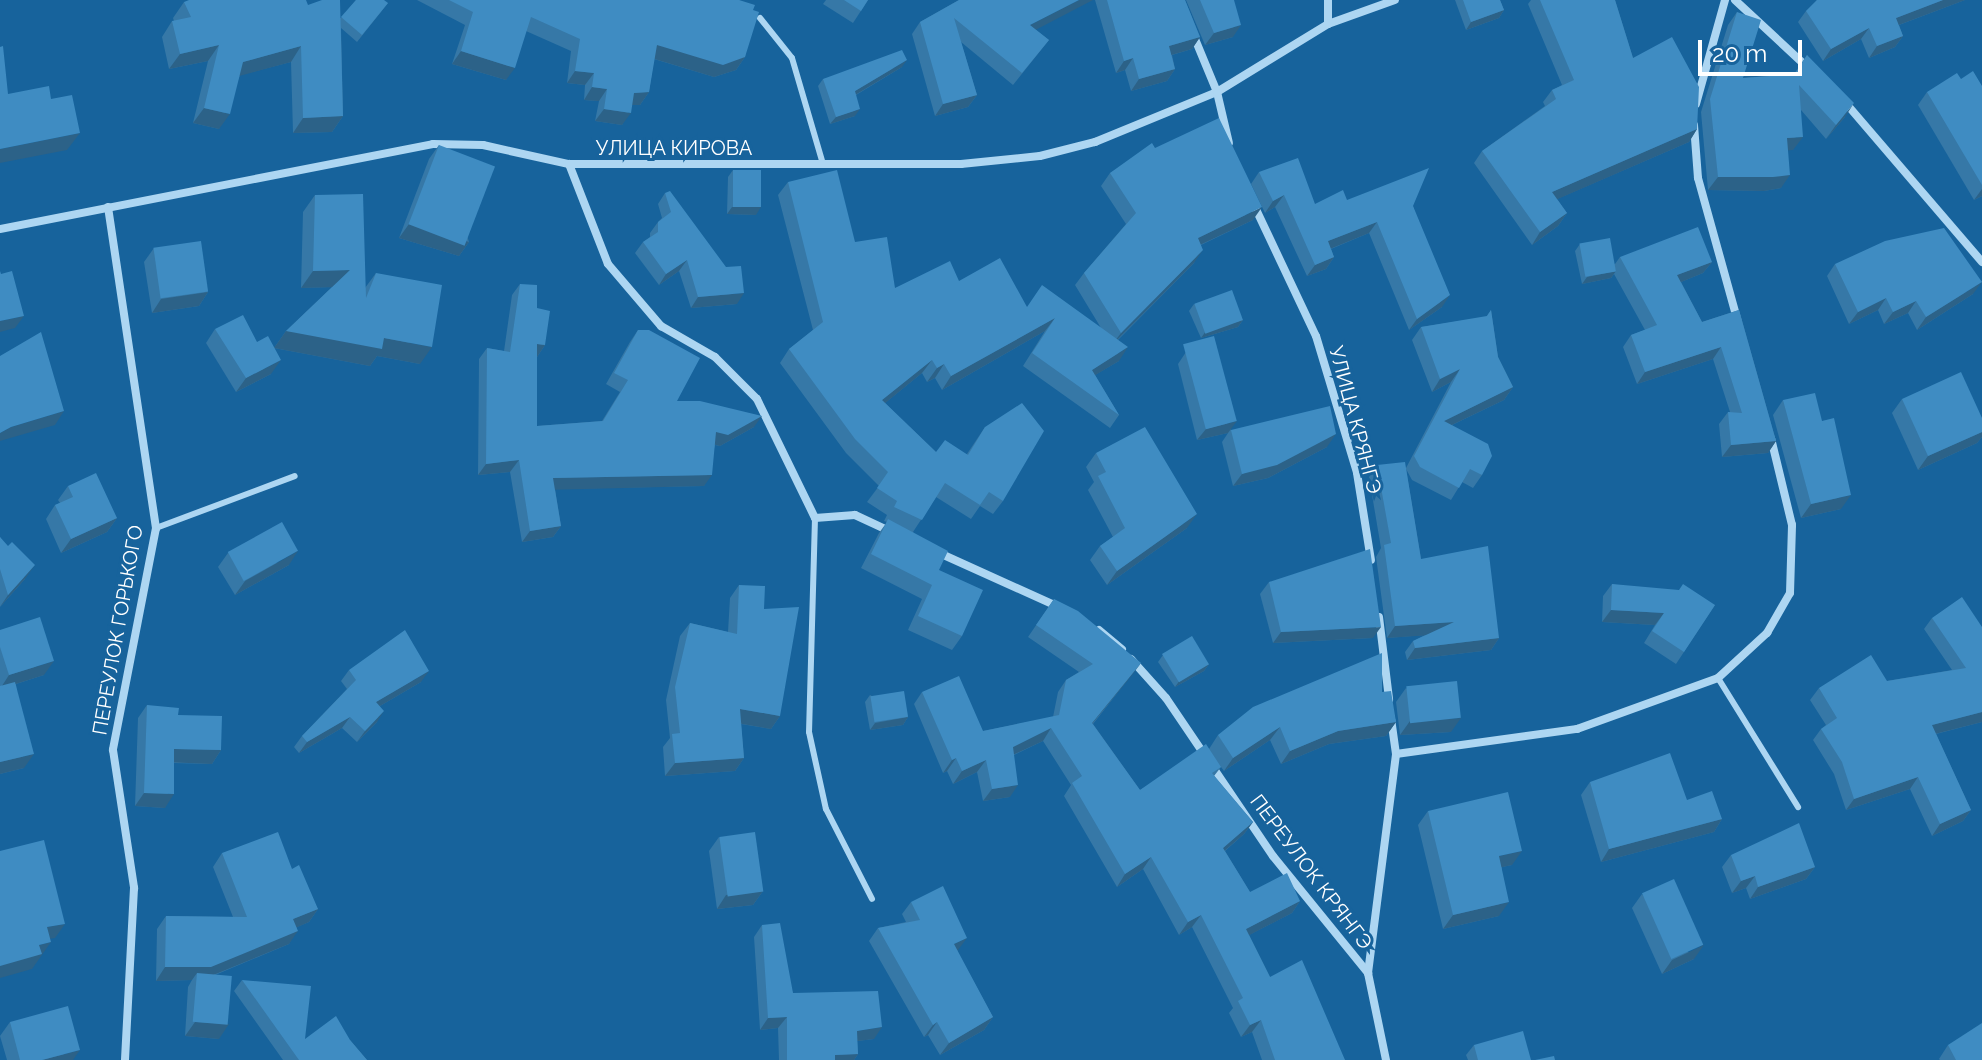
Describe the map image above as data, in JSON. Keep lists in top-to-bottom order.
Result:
{
  "streets": {
    "street": [
      "УЛИЦА КИРОВА",
      "УЛИЦА КРЯНГЭ",
      "ПЕРЕУЛОК ГОРЬКОГО",
      "ПЕРЕУЛОК КРЯНГЭ"
    ]
  },
  "crossings": [
    ["УЛИЦА КИРОВА", "ПЕРЕУЛОК ГОРЬКОГО"]
  ],
  "scale_bar": "20 m"
}
